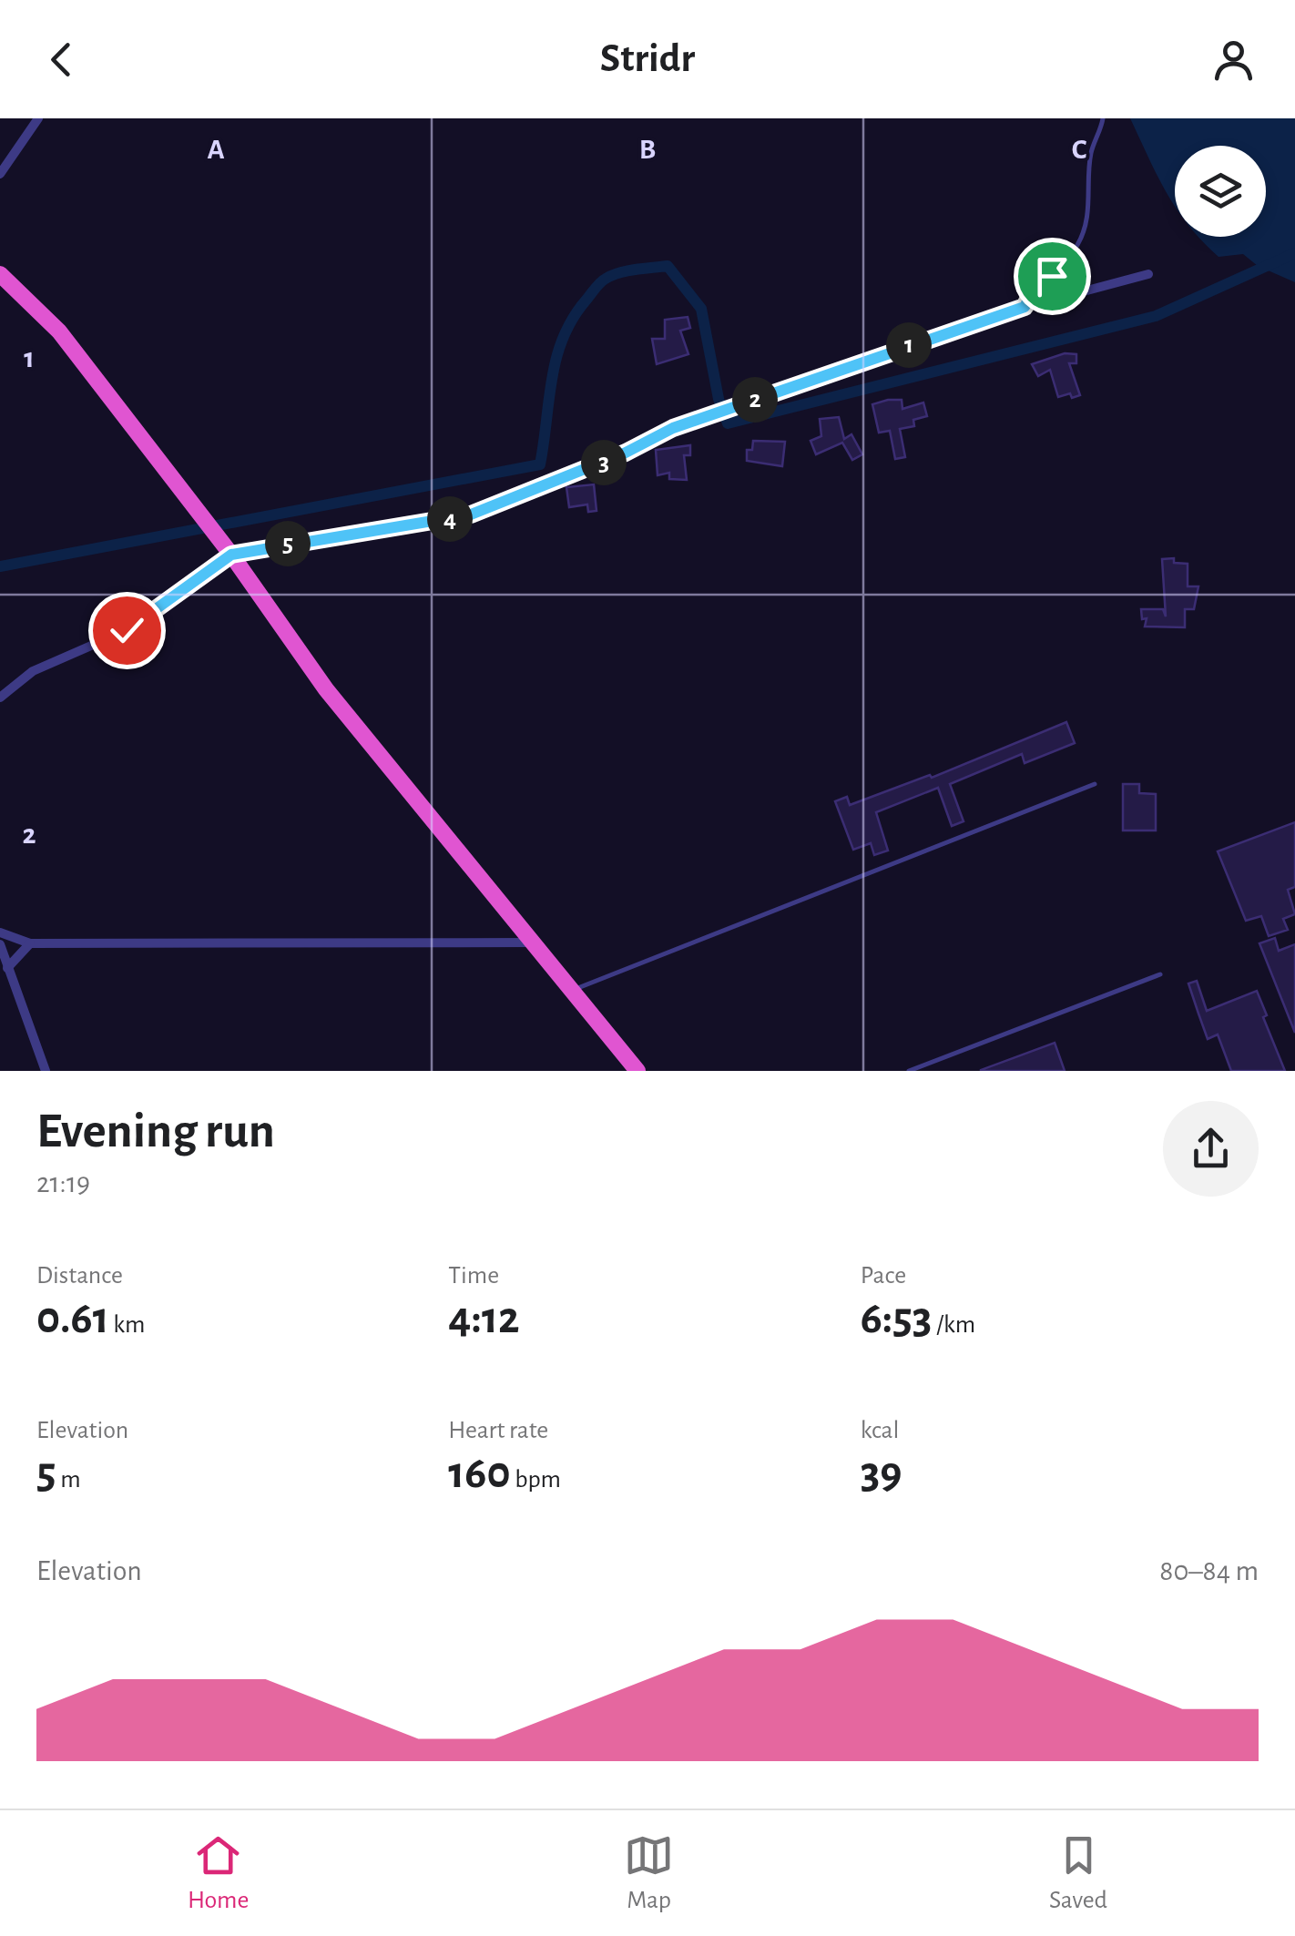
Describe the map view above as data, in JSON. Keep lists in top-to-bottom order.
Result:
{
  "page": {
    "header": "Stridr",
    "pins": [
      "1",
      "2",
      "3",
      "4",
      "5"
    ],
    "heading": ["Evening run", "21:19"],
    "stats": [
      ["Distance", "0.61 km"],
      ["Time", "4:12"],
      ["Pace", "6:53 /km"],
      ["Elevation", "5 m"],
      ["Heart rate", "160 bpm"],
      ["kcal", "39"]
    ],
    "chart": ["Elevation", "80–84 m"],
    "tabs": ["Home", "Map", "Saved"]
  },
  "grid": {
    "columns": ["A", "B", "C"],
    "rows": ["1", "2"]
  }
}
